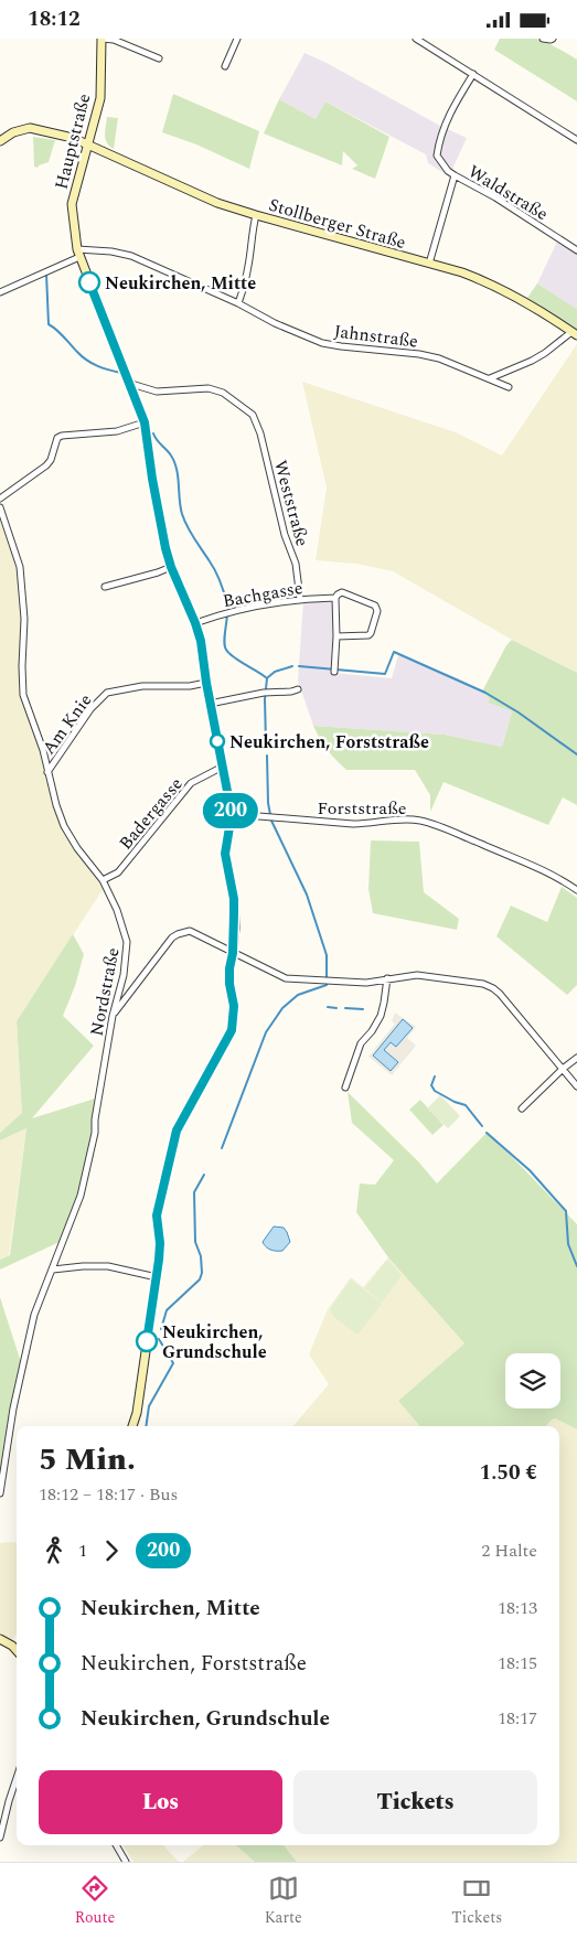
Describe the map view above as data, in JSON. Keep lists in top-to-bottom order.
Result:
{
  "streets": {
    "street": [
      "Hauptstraße",
      "Waldstraße",
      "Stollberger Straße",
      "Jahnstraße",
      "Weststraße",
      "Bachgasse",
      "Am Knie",
      "Forststraße",
      "Badergasse",
      "Nordstraße"
    ]
  },
  "crossings": [
    ["Hauptstraße", "Stollberger Straße"],
    ["Hauptstraße", "Jahnstraße"],
    ["Hauptstraße", "Weststraße"],
    ["Hauptstraße", "Bachgasse"],
    ["Hauptstraße", "Am Knie"],
    ["Hauptstraße", "Forststraße"],
    ["Hauptstraße", "Badergasse"],
    ["Weststraße", "Bachgasse"],
    ["Am Knie", "Nordstraße"],
    ["Badergasse", "Nordstraße"]
  ],
  "places": ["Neukirchen, Mitte", "Neukirchen, Forststraße", "Neukirchen, Grundschule"],
  "lines": ["bus line 200"],
  "page": {
    "status": "18:12",
    "on_map": "200",
    "heading": ["5 Min.", "18:12 – 18:17 · Bus", "1.50 €"],
    "legs": ["1", "200", "2 Halte"],
    "list": [
      {
        "name": "Neukirchen, Mitte",
        "value": "18:13"
      },
      {
        "name": "Neukirchen, Forststraße",
        "value": "18:15"
      },
      {
        "name": "Neukirchen, Grundschule",
        "value": "18:17"
      }
    ],
    "buttons": ["Los", "Tickets"],
    "tabs": ["Route", "Karte", "Tickets"]
  }
}
